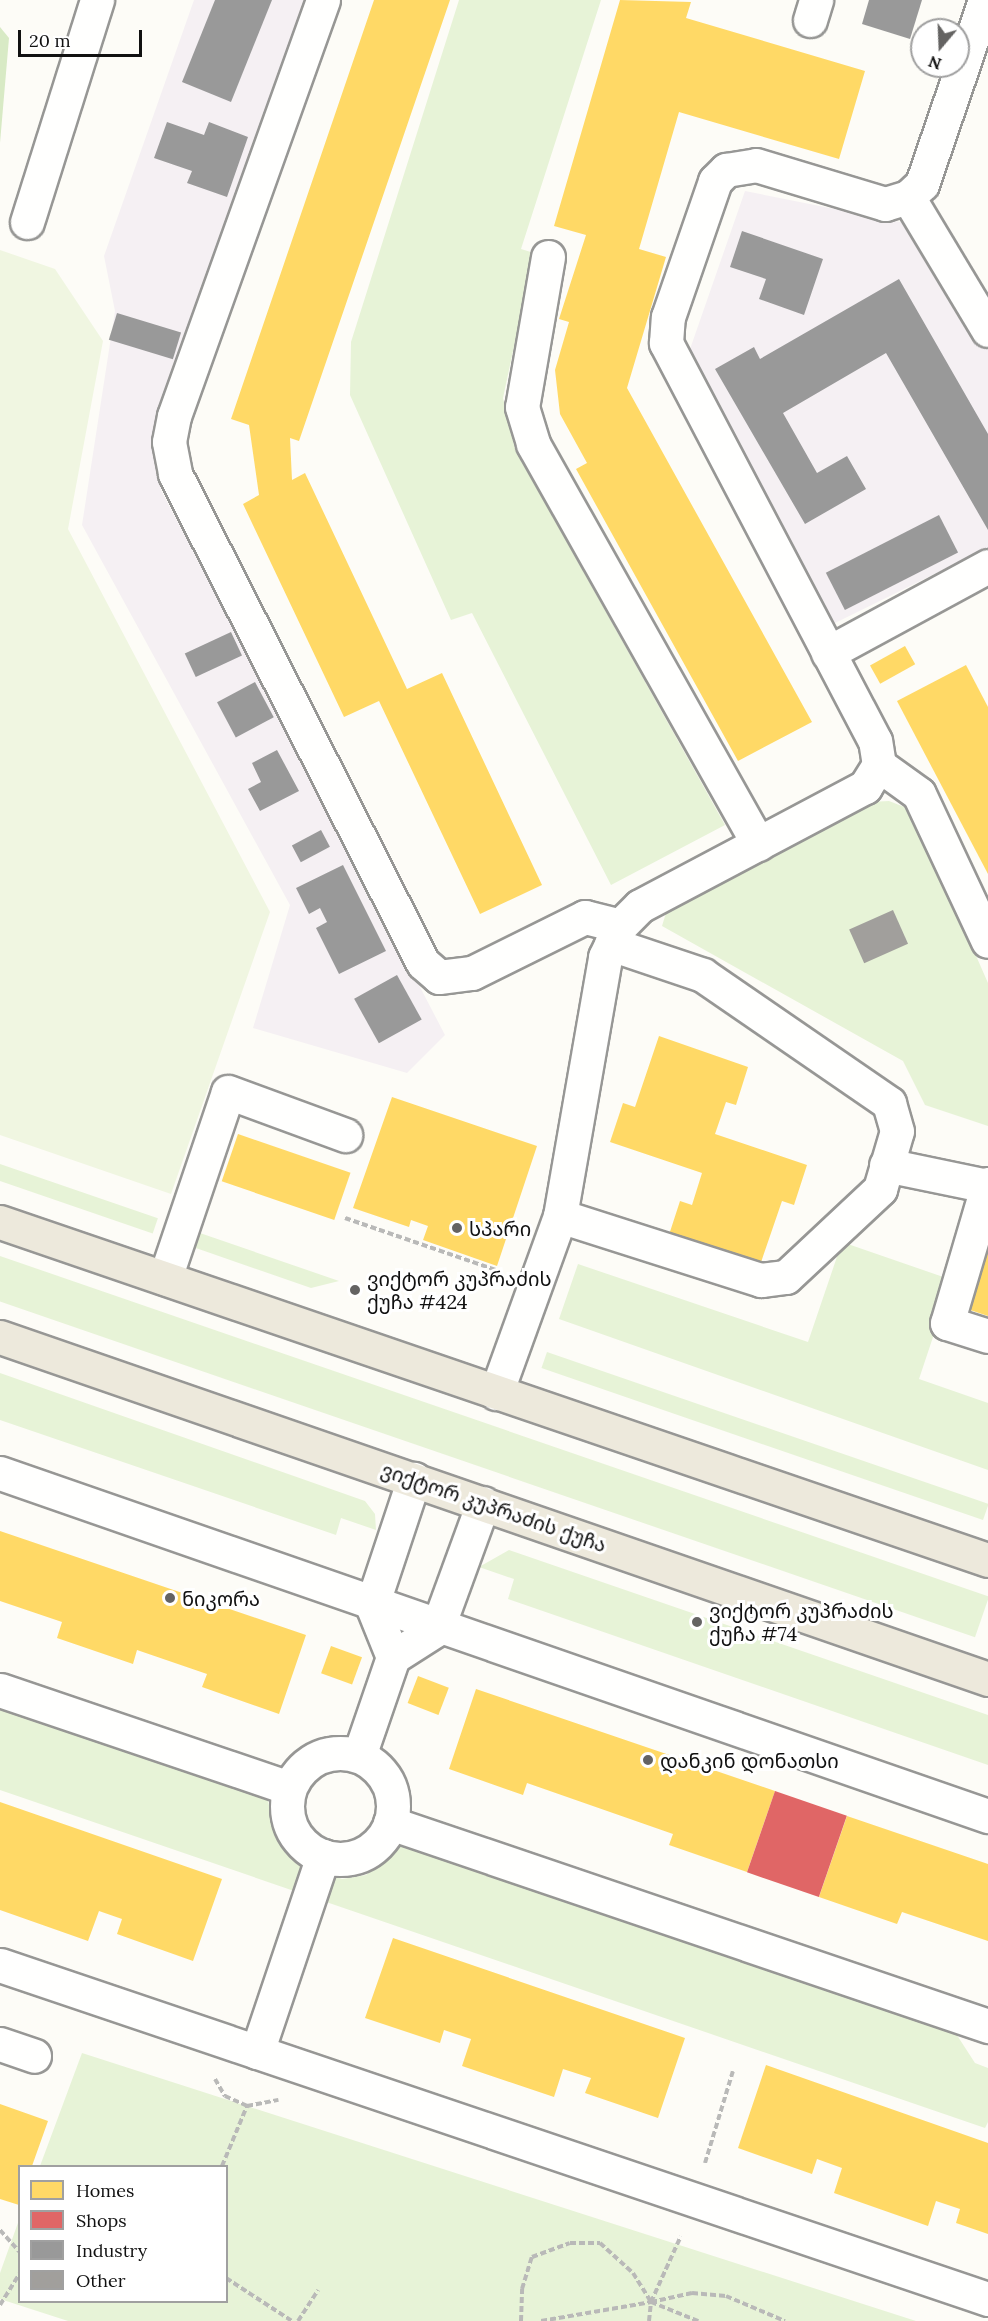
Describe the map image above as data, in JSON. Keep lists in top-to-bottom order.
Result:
{
  "streets": {
    "main road": ["ვიქტორ კუპრაძის ქუჩა"]
  },
  "places": [
    "სპარი",
    "ვიქტორ კუპრაძის ქუჩა #424",
    "ნიკორა",
    "ვიქტორ კუპრაძის ქუჩა #74",
    "დანკინ დონათსი"
  ],
  "legend": [
    "Homes",
    "Shops",
    "Industry",
    "Other"
  ],
  "scale_bar": "20 m",
  "north": "bottom"
}
